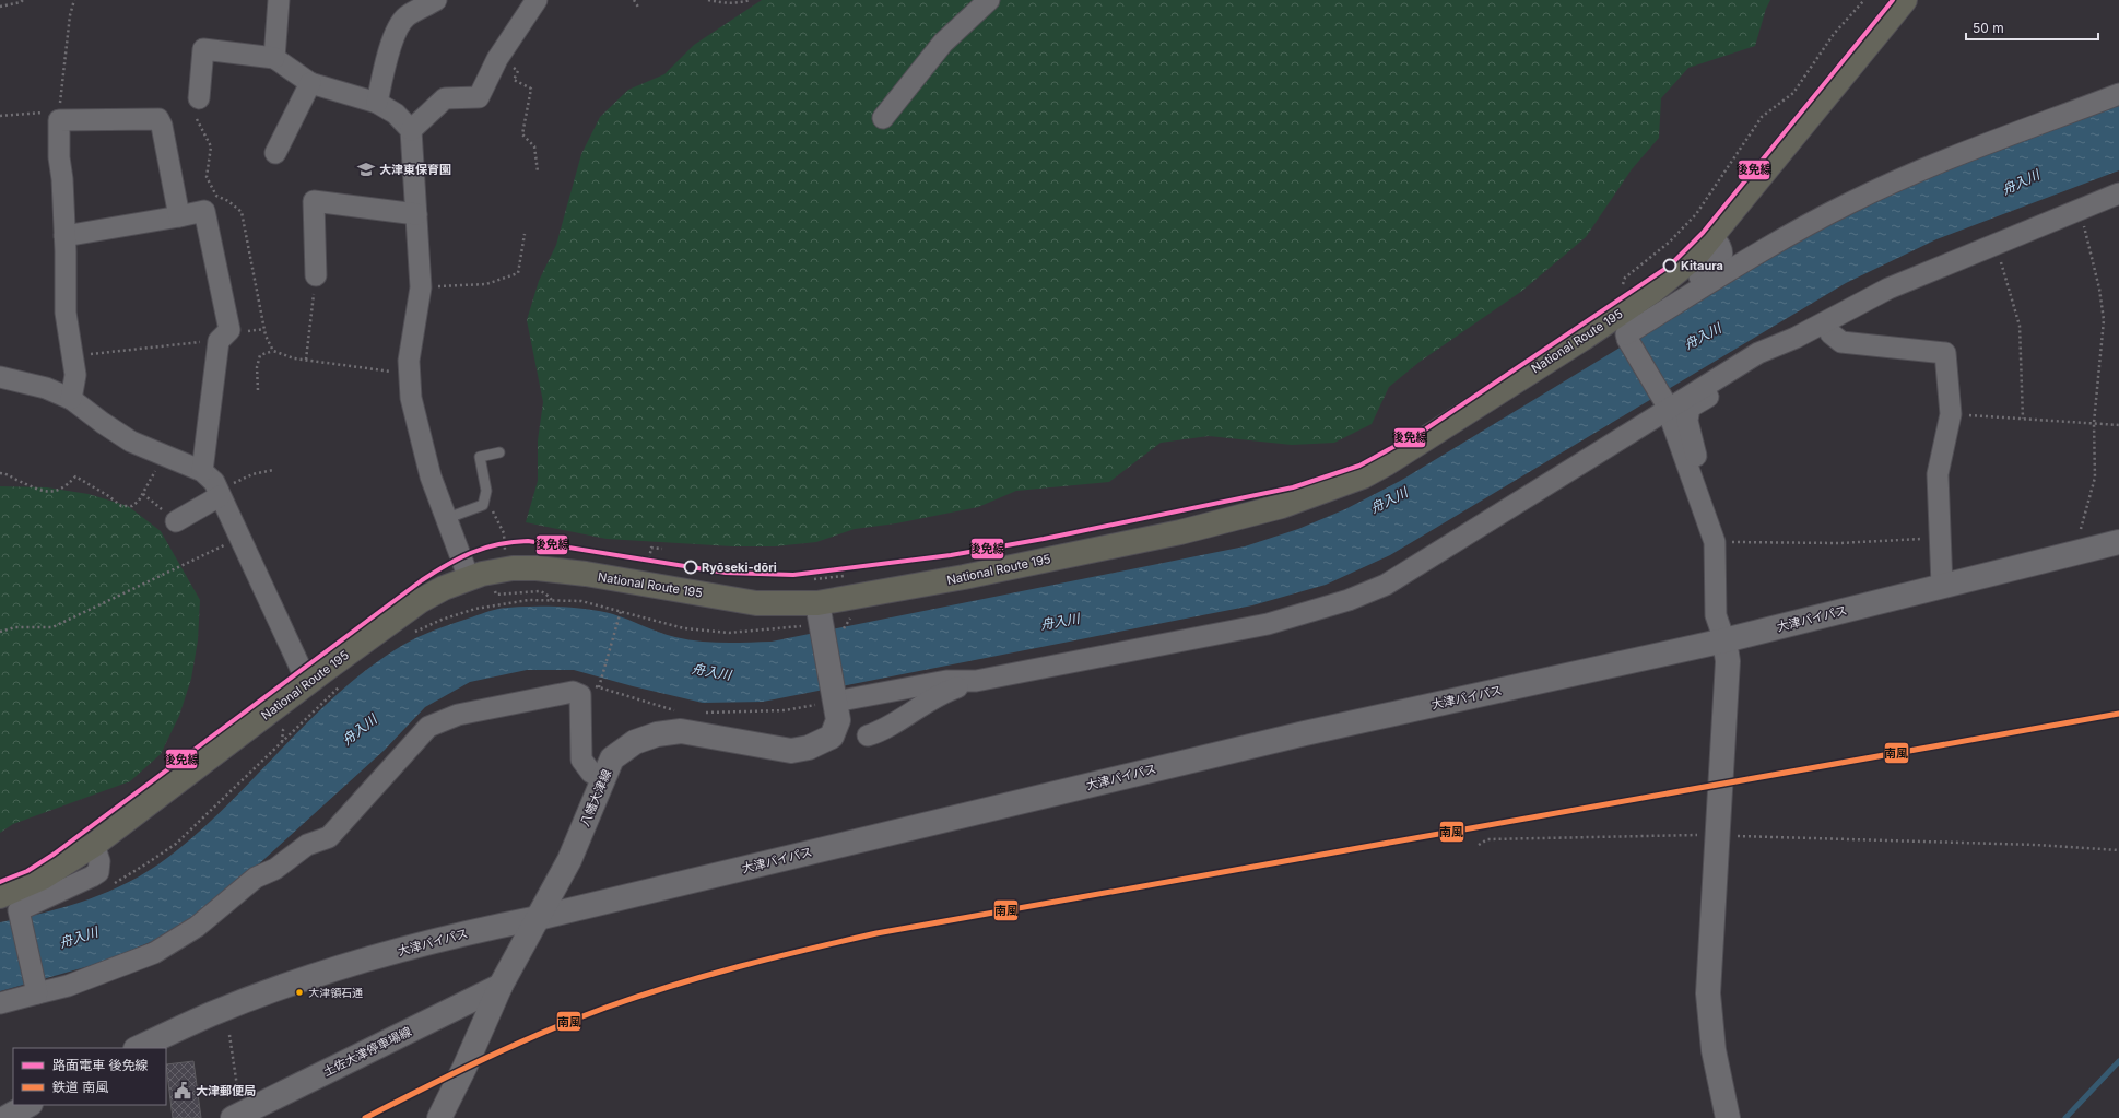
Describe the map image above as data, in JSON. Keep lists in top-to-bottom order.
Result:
{
  "streets": {
    "highway": ["National Route 195"],
    "main road": ["大津バイパス", "八幡大津線", "土佐大津停車場線"]
  },
  "crossings": [
    ["National Route 195", "八幡大津線"],
    ["大津バイパス", "八幡大津線"],
    ["八幡大津線", "土佐大津停車場線"]
  ],
  "water": ["舟入川"],
  "places": {
    "school or university": ["大津東保育園"],
    "other": ["Kitaura", "Ryōseki-dōri", "大津領石通"],
    "public building": ["大津郵便局"]
  },
  "lines": ["tram line 後免線", "rail line 南風"],
  "legend": ["路面電車 後免線", "鉄道 南風"],
  "scale_bar": "50 m"
}
